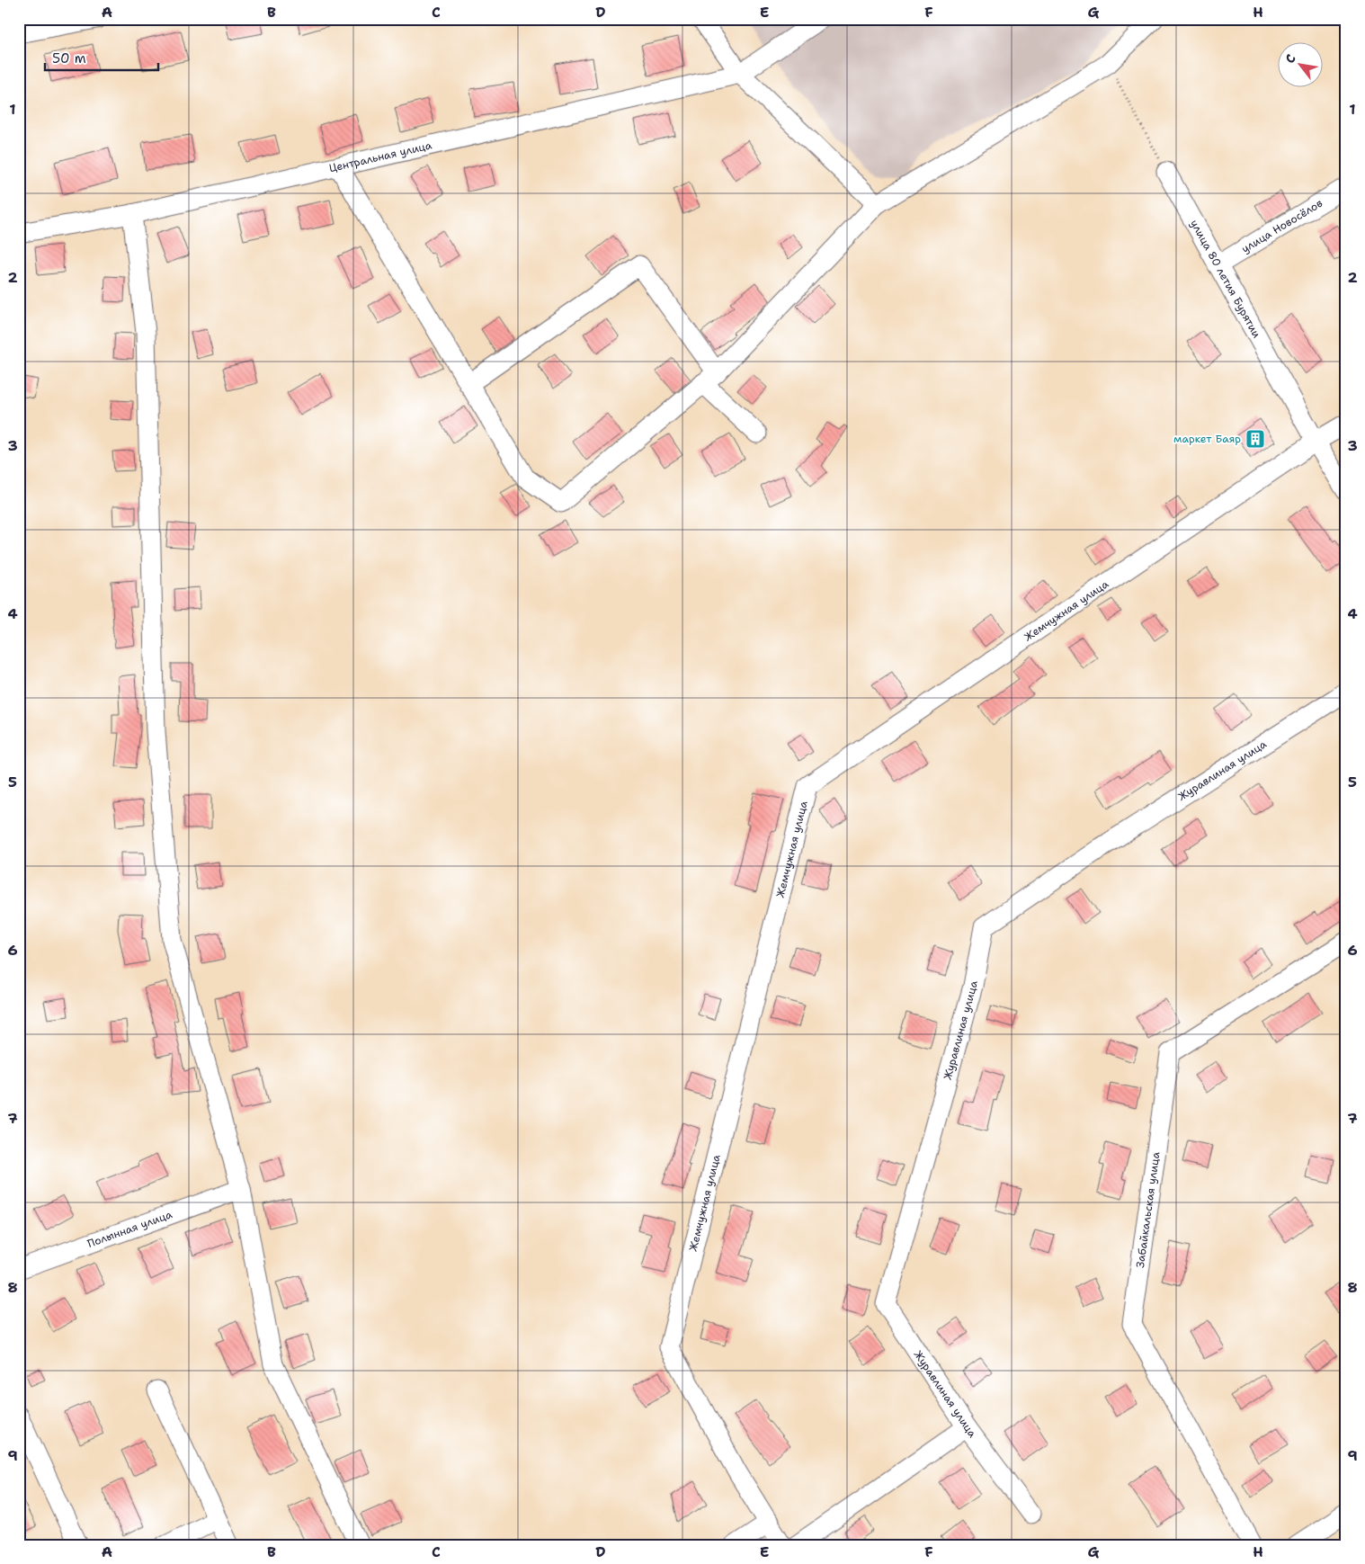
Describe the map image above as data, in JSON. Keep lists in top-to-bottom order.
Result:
{
  "streets": {
    "street": [
      "Центральная улица",
      "улица Новосёлов",
      "улица 80 летия Бурятии",
      "Жемчужная улица",
      "Журавлиная улица",
      "Забайкальская улица",
      "Полынная улица"
    ]
  },
  "crossings": [
    ["улица Новосёлов", "улица 80 летия Бурятии"],
    ["улица 80 летия Бурятии", "Жемчужная улица"]
  ],
  "places": {
    "building": ["маркет Баяр"]
  },
  "scale_bar": "50 m",
  "north": "top left",
  "grid": {
    "columns": [
      "A",
      "B",
      "C",
      "D",
      "E",
      "F",
      "G",
      "H"
    ],
    "rows": [
      "1",
      "2",
      "3",
      "4",
      "5",
      "6",
      "7",
      "8",
      "9"
    ]
  }
}
